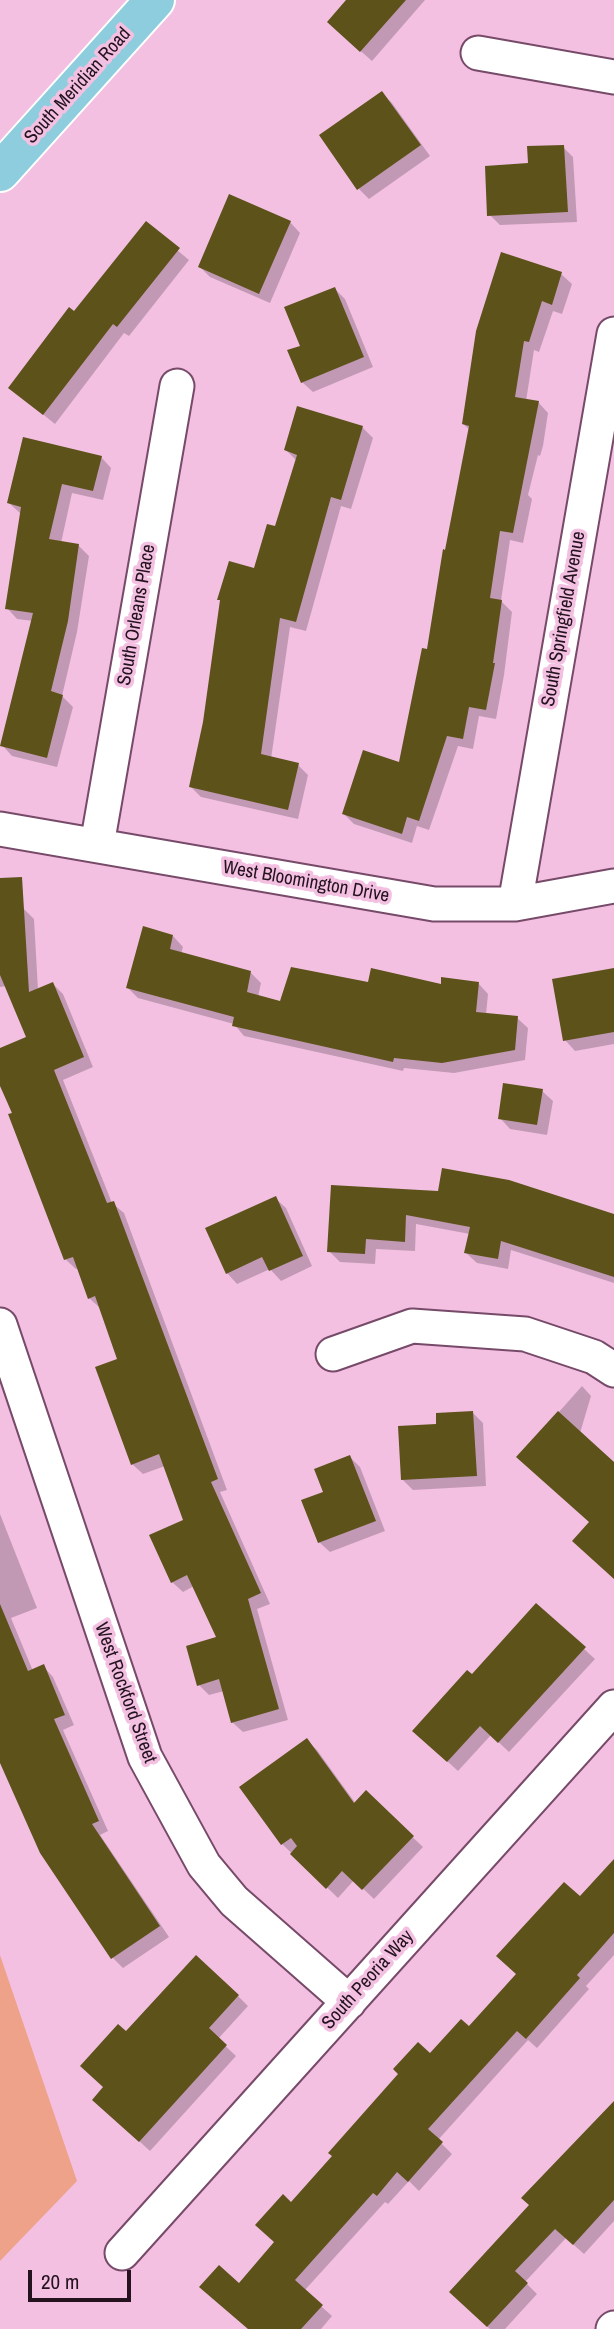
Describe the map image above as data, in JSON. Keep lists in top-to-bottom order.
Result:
{
  "streets": {
    "main road": ["South Meridian Road"],
    "street": [
      "South Orleans Place",
      "South Springfield Avenue",
      "West Bloomington Drive",
      "West Rockford Street",
      "South Peoria Way"
    ]
  },
  "crossings": [
    ["South Orleans Place", "West Bloomington Drive"],
    ["South Springfield Avenue", "West Bloomington Drive"],
    ["West Rockford Street", "South Peoria Way"]
  ],
  "scale_bar": "20 m"
}
